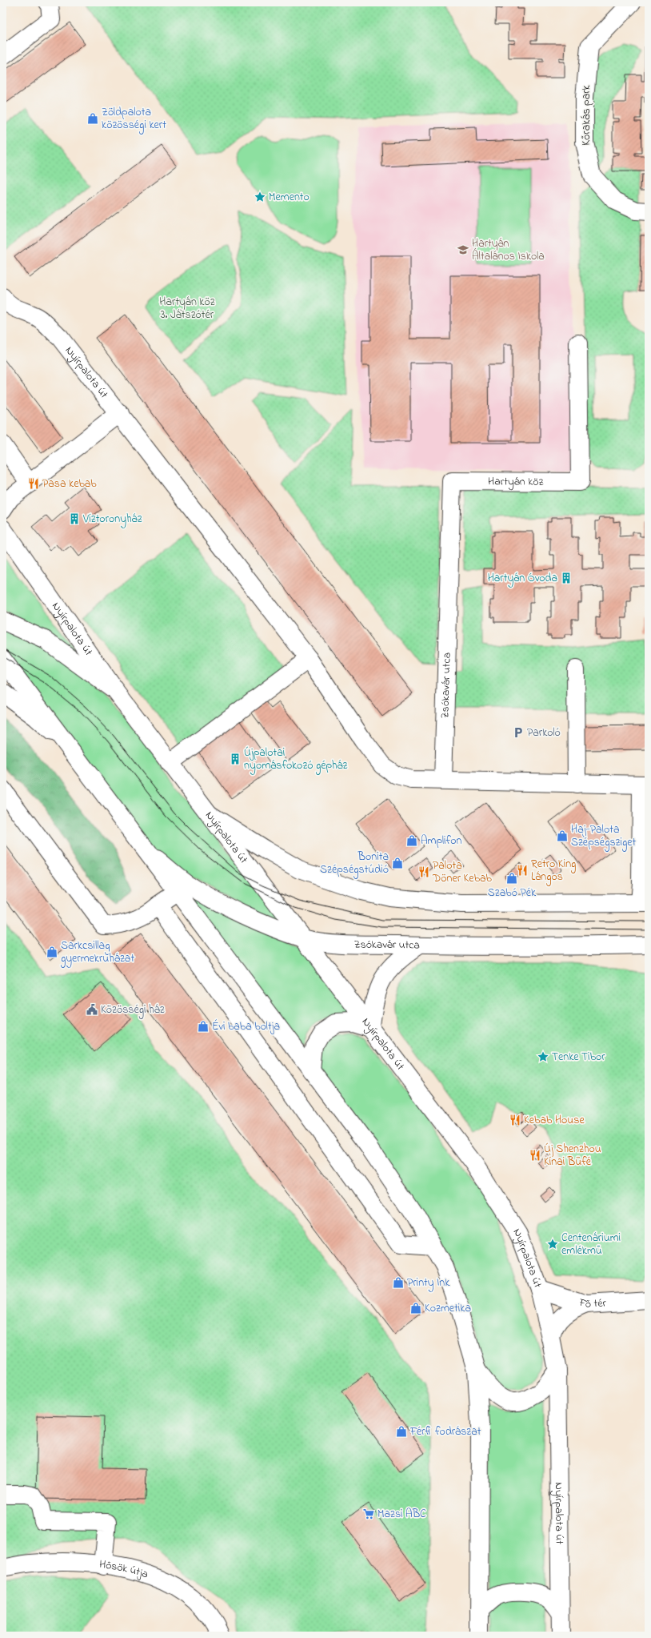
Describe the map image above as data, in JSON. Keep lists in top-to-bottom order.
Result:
{
  "streets": {
    "main road": [
      "Kőrakás park",
      "Nyírpalota út",
      "Hartyán köz",
      "Zsókavár utca",
      "Fő tér",
      "Hősök útja"
    ]
  },
  "crossings": [
    ["Nyírpalota út", "Zsókavár utca"],
    ["Nyírpalota út", "Fő tér"],
    ["Hartyán köz", "Zsókavár utca"]
  ],
  "parks": ["Hartyán köz 3. Játszótér"],
  "places": {
    "shop": [
      "Zöldpalota közösségi kert",
      "Haj-Palota Szépségsziget",
      "Amplifon",
      "Bonita Szépségstúdió",
      "Szabó Pék",
      "Sarkcsillag gyermekruházat",
      "Évi baba boltja",
      "Printy Ink",
      "Kozmetika",
      "Férfi fodrászat"
    ],
    "place": ["Memento", "Tenke Tibor", "Centenáriumi emlékmű"],
    "school or university": ["Hartyán Általános Iskola"],
    "restaurant": [
      "Pasa kebab",
      "Retro King Lángos",
      "Palota Döner Kebab",
      "Kebab House",
      "Új Shenzhou Kínai Büfé"
    ],
    "building": ["Víztoronyház", "Hartyán Óvoda", "Újpalotai nyomásfokozó gépház"],
    "parking": ["Parkoló"],
    "public building": ["Közösségi ház"],
    "supermarket": ["Mazsi ABC"]
  }
}
